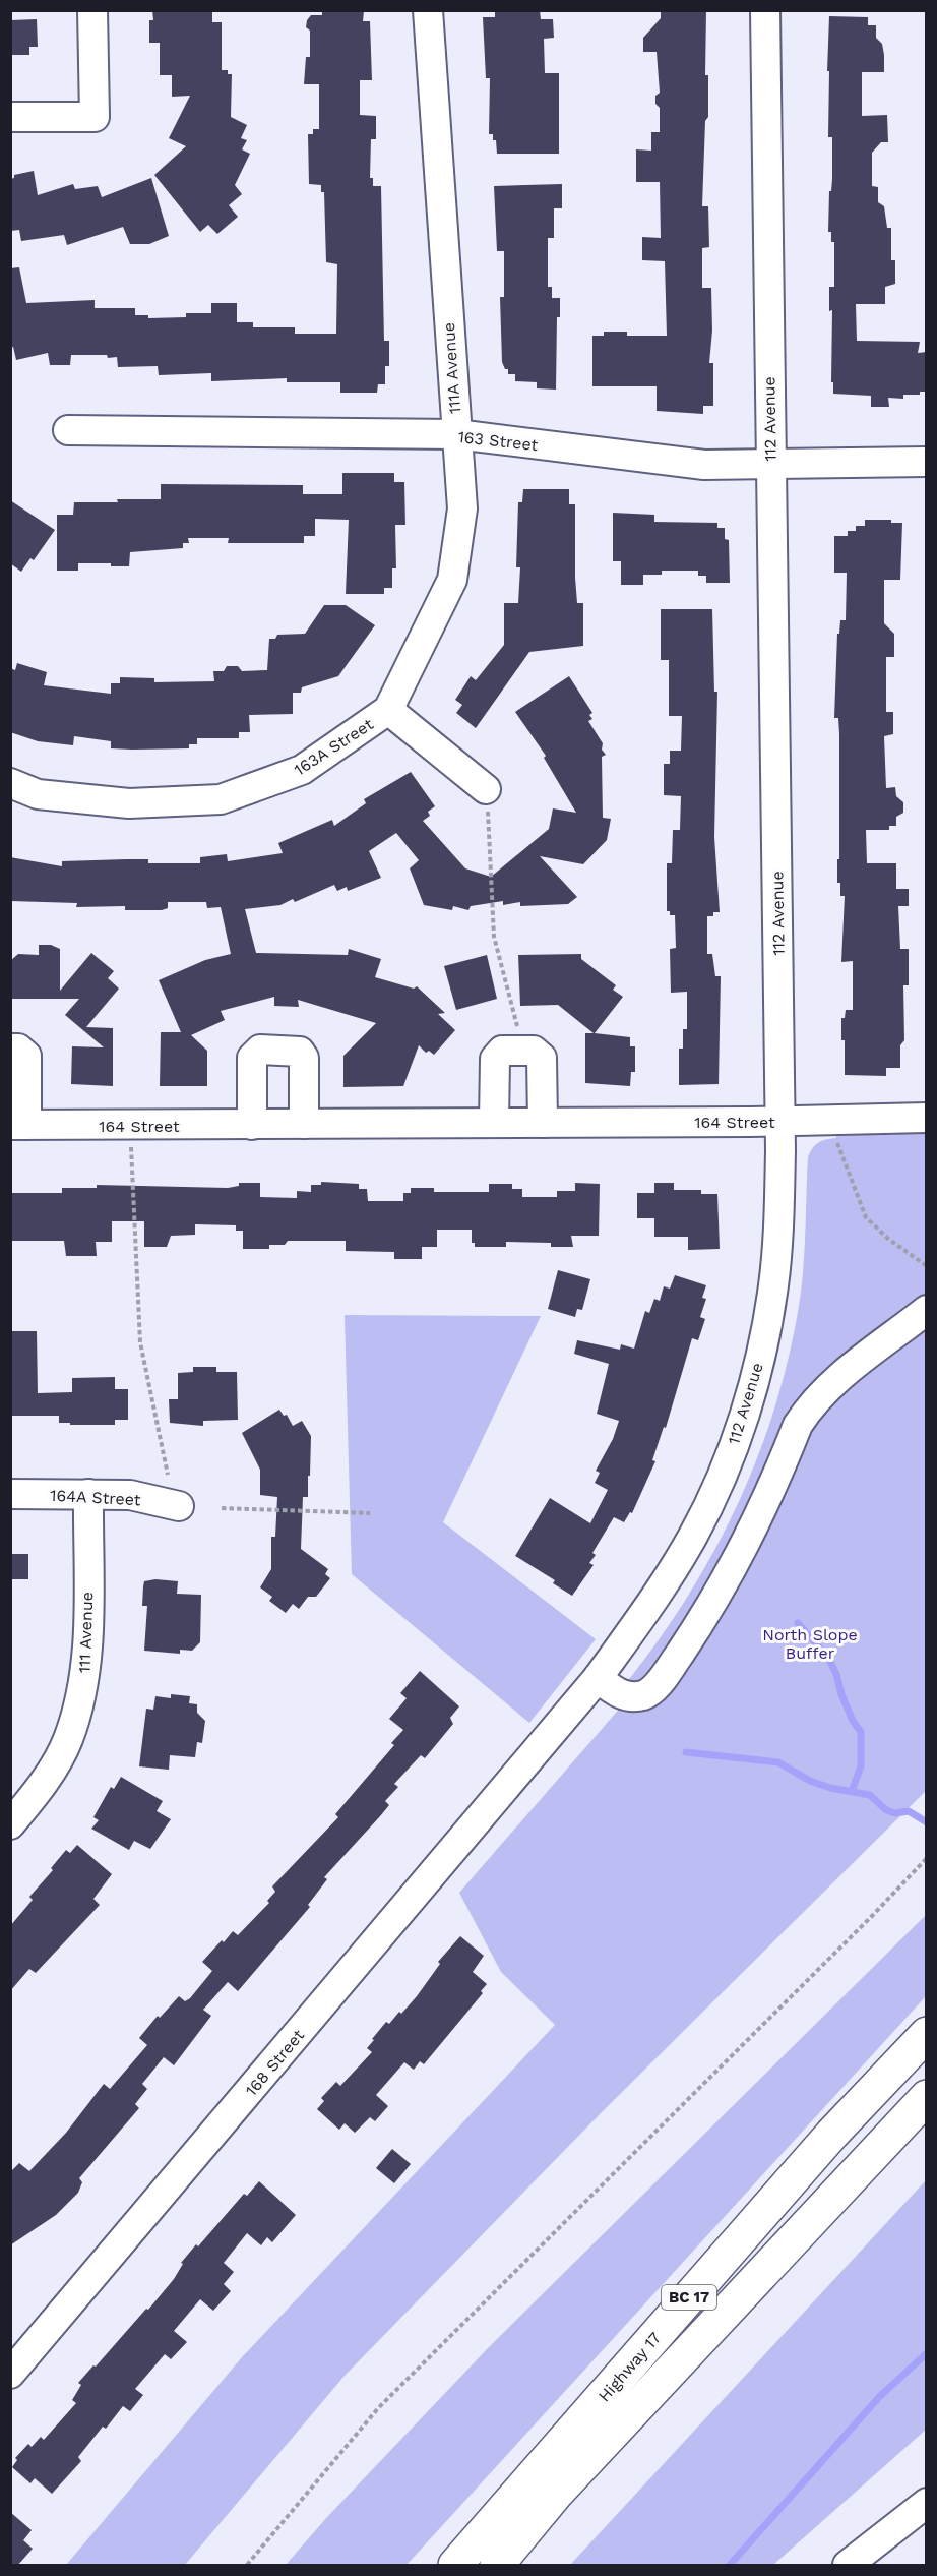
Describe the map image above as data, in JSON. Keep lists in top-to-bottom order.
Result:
{
  "streets": {
    "highway": ["BC 17", "Highway 17"],
    "street": [
      "111A Avenue",
      "112 Avenue",
      "163 Street",
      "163A Street",
      "164 Street",
      "164A Street",
      "111 Avenue",
      "168 Street"
    ]
  },
  "crossings": [
    ["111A Avenue", "163 Street"],
    ["111A Avenue", "163A Street"],
    ["112 Avenue", "163 Street"],
    ["112 Avenue", "164 Street"],
    ["112 Avenue", "168 Street"],
    ["164A Street", "111 Avenue"]
  ],
  "parks": ["North Slope Buffer"]
}
